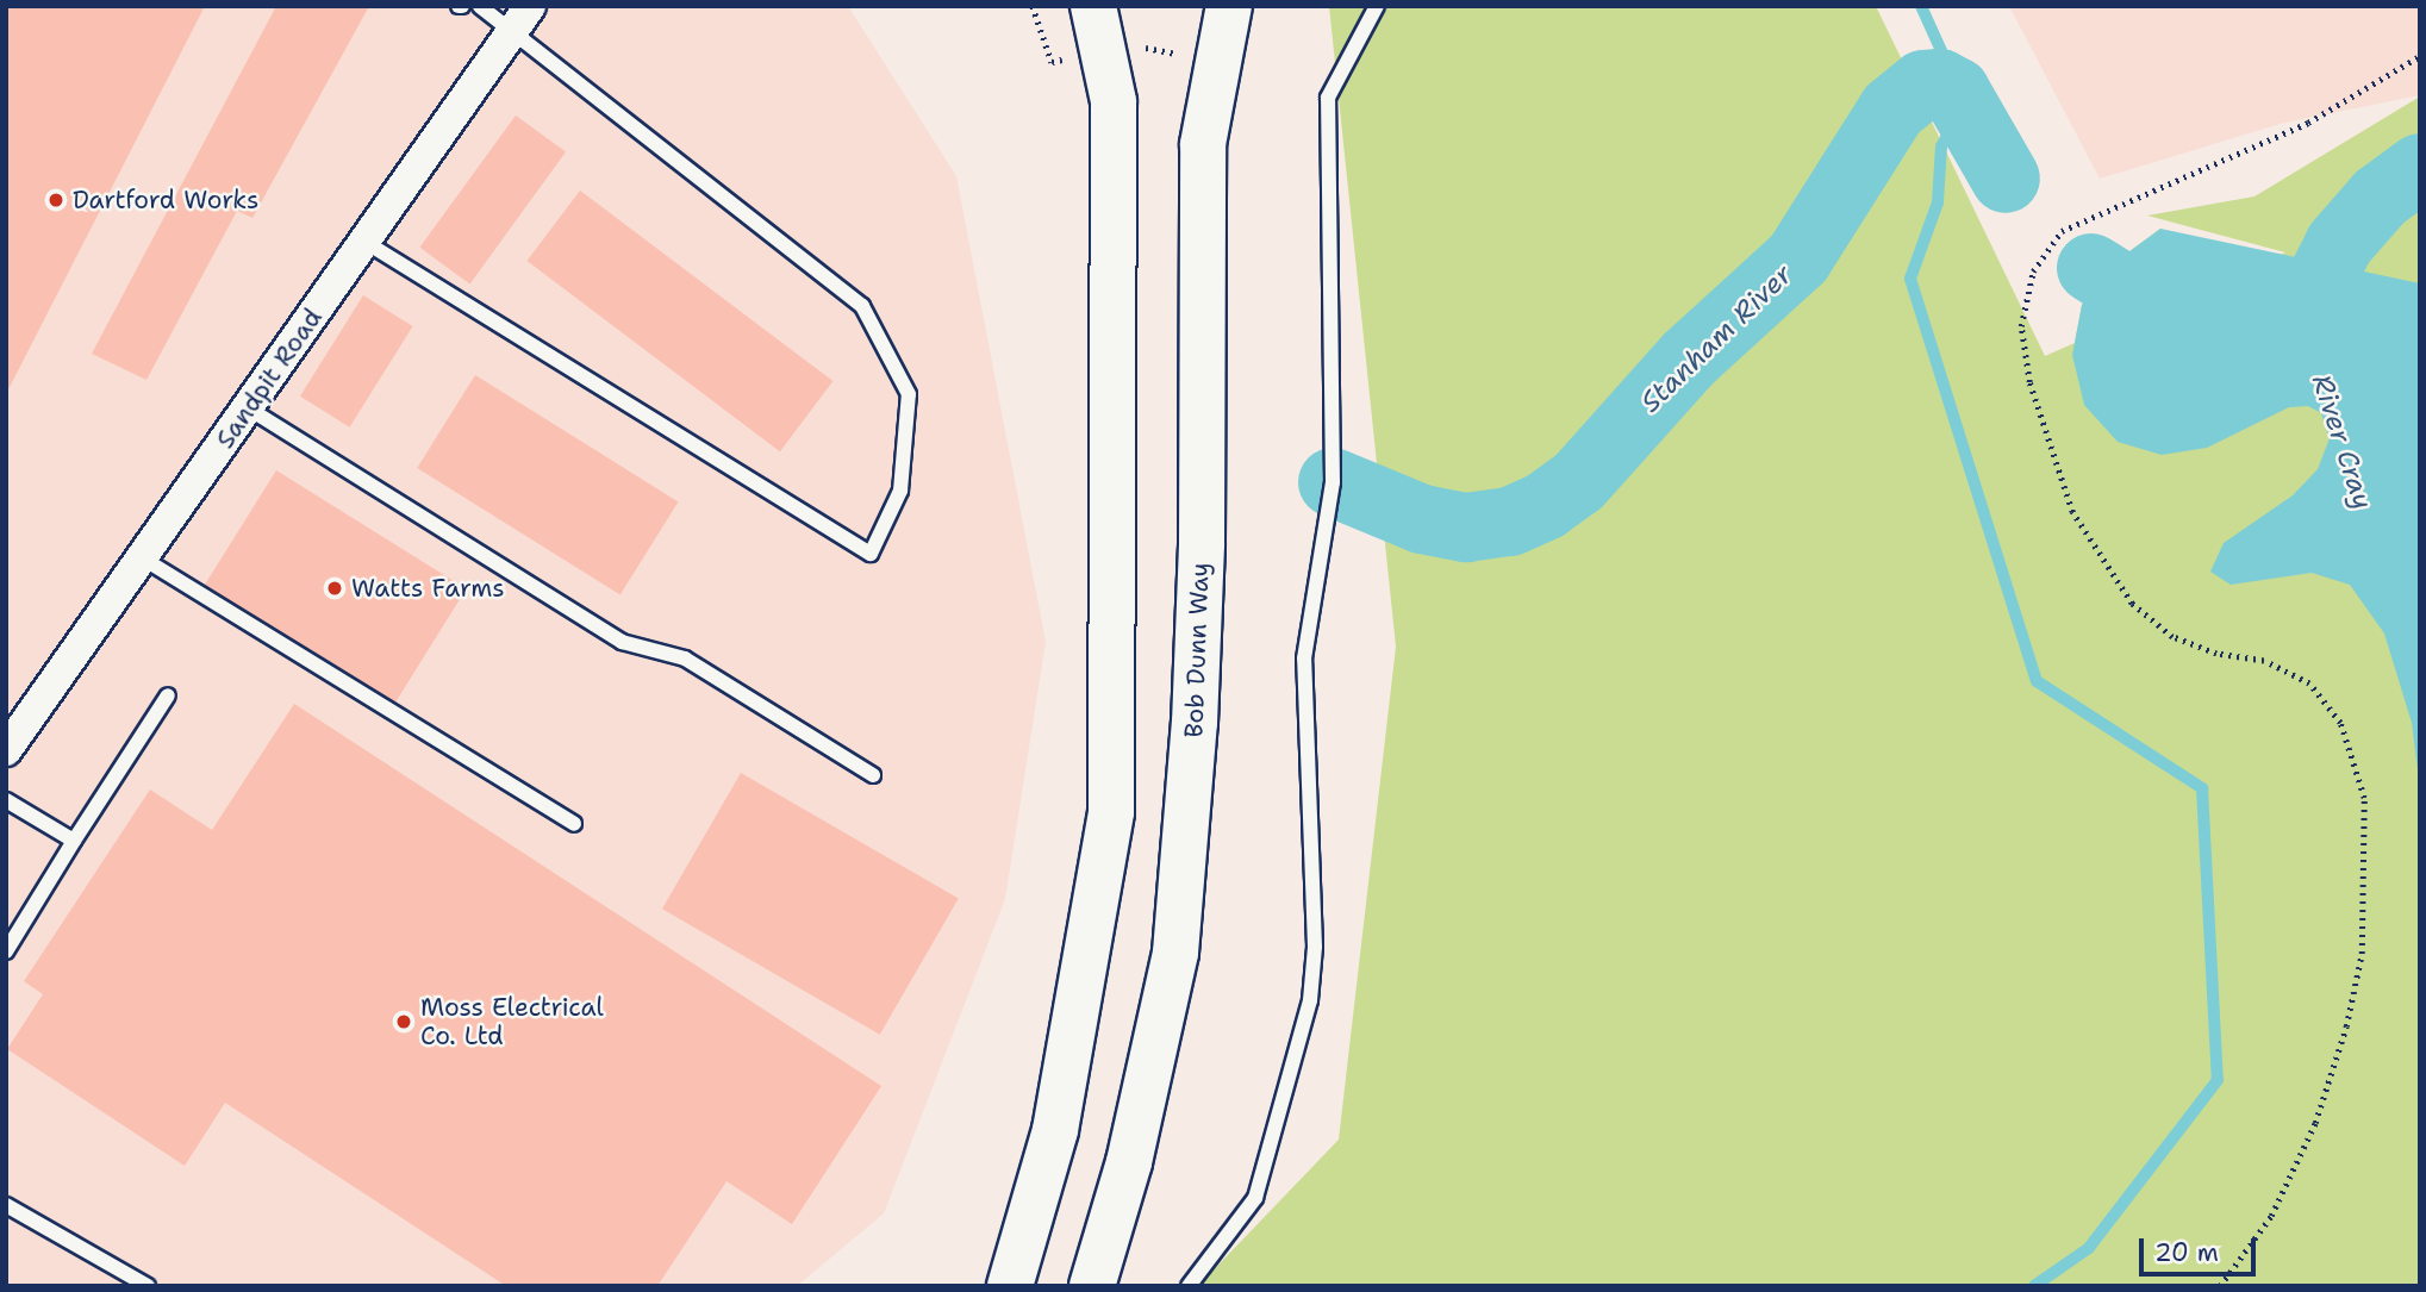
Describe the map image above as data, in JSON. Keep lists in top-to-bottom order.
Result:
{
  "streets": {
    "main road": ["Bob Dunn Way"],
    "street": ["Sandpit Road"]
  },
  "water": ["Stanham River", "River Cray"],
  "places": ["Dartford Works", "Watts Farms", "Moss Electrical Co. Ltd"],
  "scale_bar": "20 m"
}
